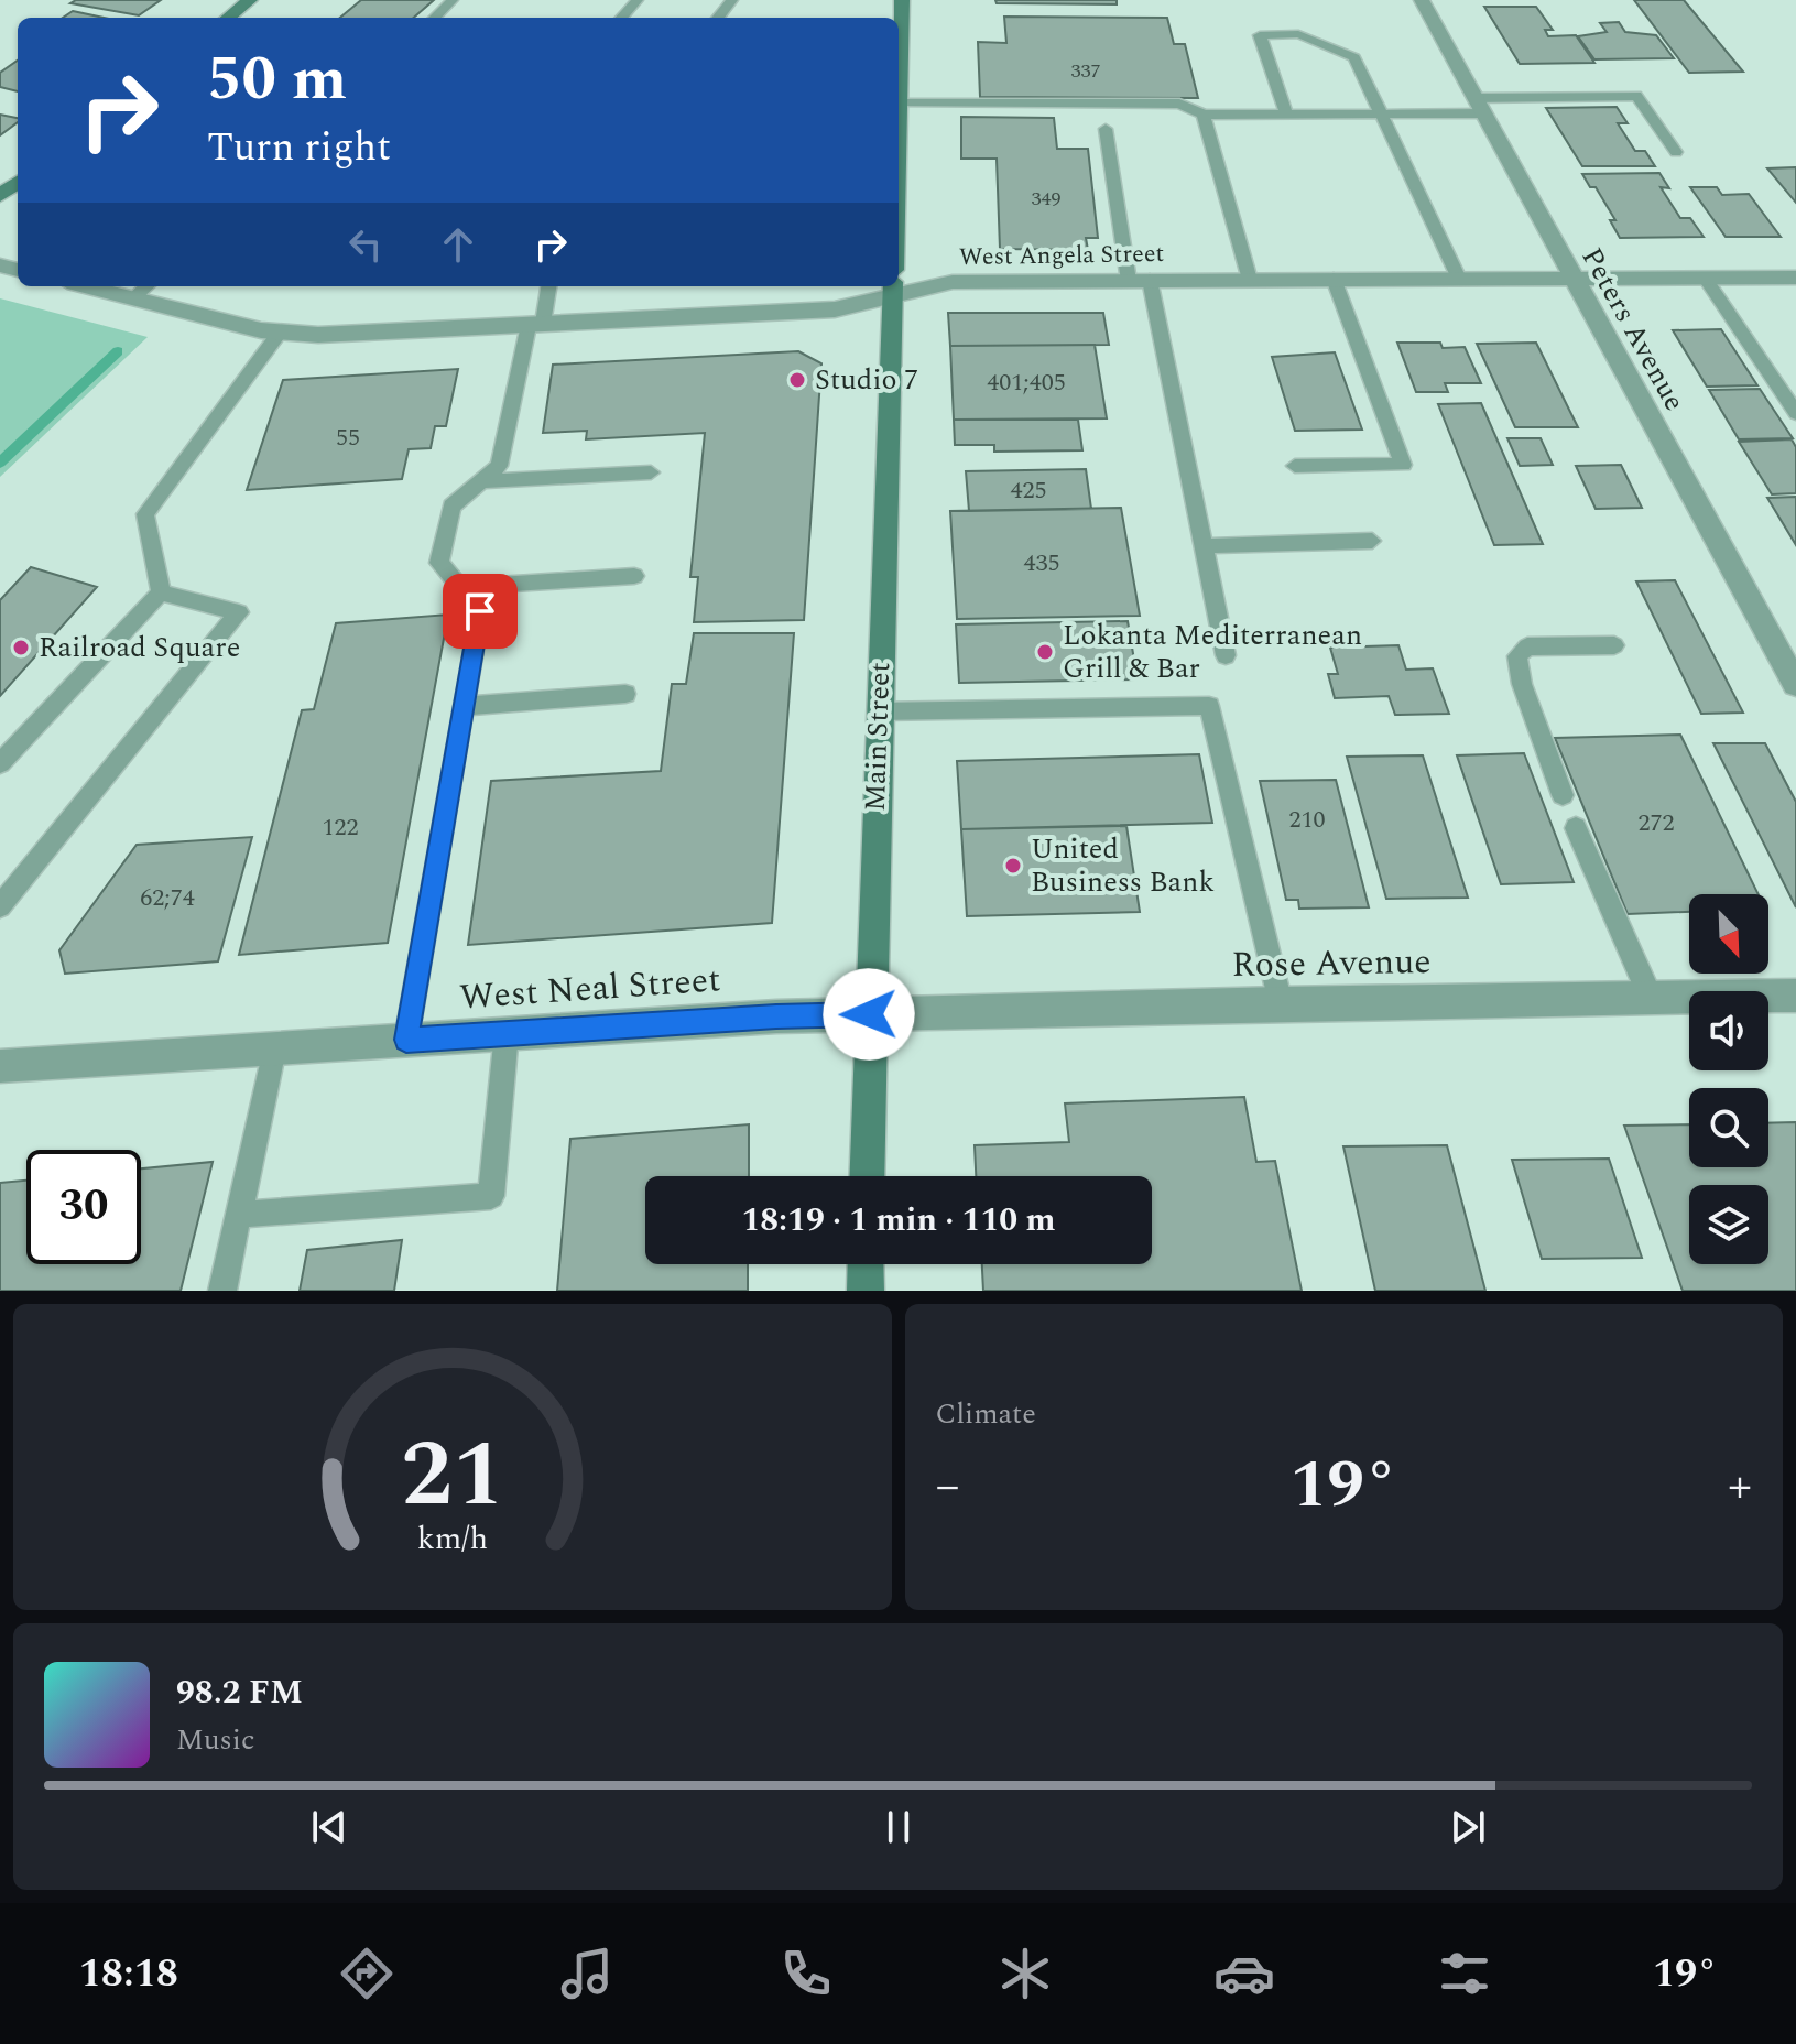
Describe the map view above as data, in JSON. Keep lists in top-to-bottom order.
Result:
{
  "streets": {
    "street": [
      "West Angela Street",
      "Peters Avenue",
      "Main Street",
      "Rose Avenue",
      "West Neal Street"
    ]
  },
  "crossings": [
    ["West Angela Street", "Peters Avenue"],
    ["West Angela Street", "Main Street"],
    ["Main Street", "Rose Avenue"],
    ["Main Street", "West Neal Street"],
    ["Rose Avenue", "West Neal Street"]
  ],
  "places": [
    "Studio 7",
    "Railroad Square",
    "Lokanta Mediterranean Grill & Bar",
    "United Business Bank"
  ],
  "house_numbers": [
    "337",
    "349",
    "401;405",
    "55",
    "425",
    "435",
    "210",
    "272",
    "122",
    "62;74"
  ],
  "north": "bottom right",
  "page": {
    "turn": ["50 m", "Turn right"],
    "limit": "30",
    "trip": "18:19 · 1 min · 110 m",
    "tile": "Climate",
    "heat": ["−", "19°", "+"],
    "song": ["98.2 FM", "Music"],
    "tabs": ["18:18", "19°"],
    "gauge": ["21", "km/h"]
  }
}
